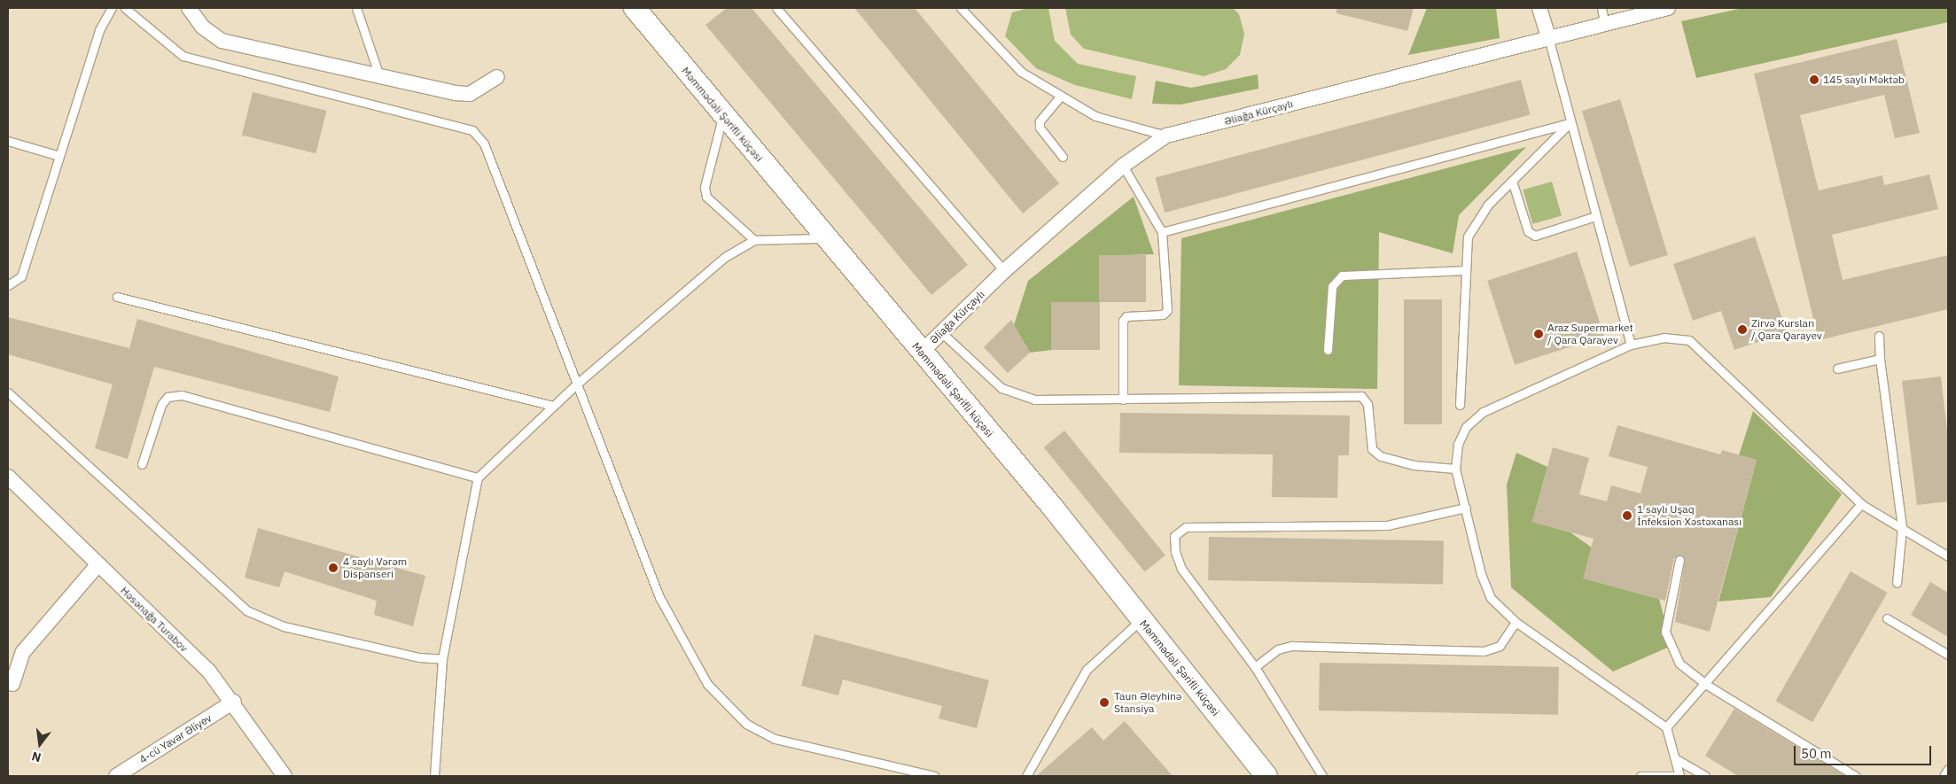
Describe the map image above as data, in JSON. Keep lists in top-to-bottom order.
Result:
{
  "streets": {
    "street": [
      "Əliağa Kürçaylı",
      "Məmmədəli Şərifli küçəsi",
      "Həsənağa Turabov",
      "4-cü Yavər Əliyev"
    ]
  },
  "crossings": [
    ["Əliağa Kürçaylı", "Məmmədəli Şərifli küçəsi"],
    ["Həsənağa Turabov", "4-cü Yavər Əliyev"]
  ],
  "places": [
    "145 saylı Məktəb",
    "Zirvə Kursları / Qara Qarayev",
    "Araz Supermarket / Qara Qarayev",
    "1 saylı Uşaq İnfeksion Xəstəxanası",
    "4 saylı Vərəm Dispanseri",
    "Taun Əleyhinə Stansiya"
  ],
  "scale_bar": "50 m",
  "north": "bottom"
}
